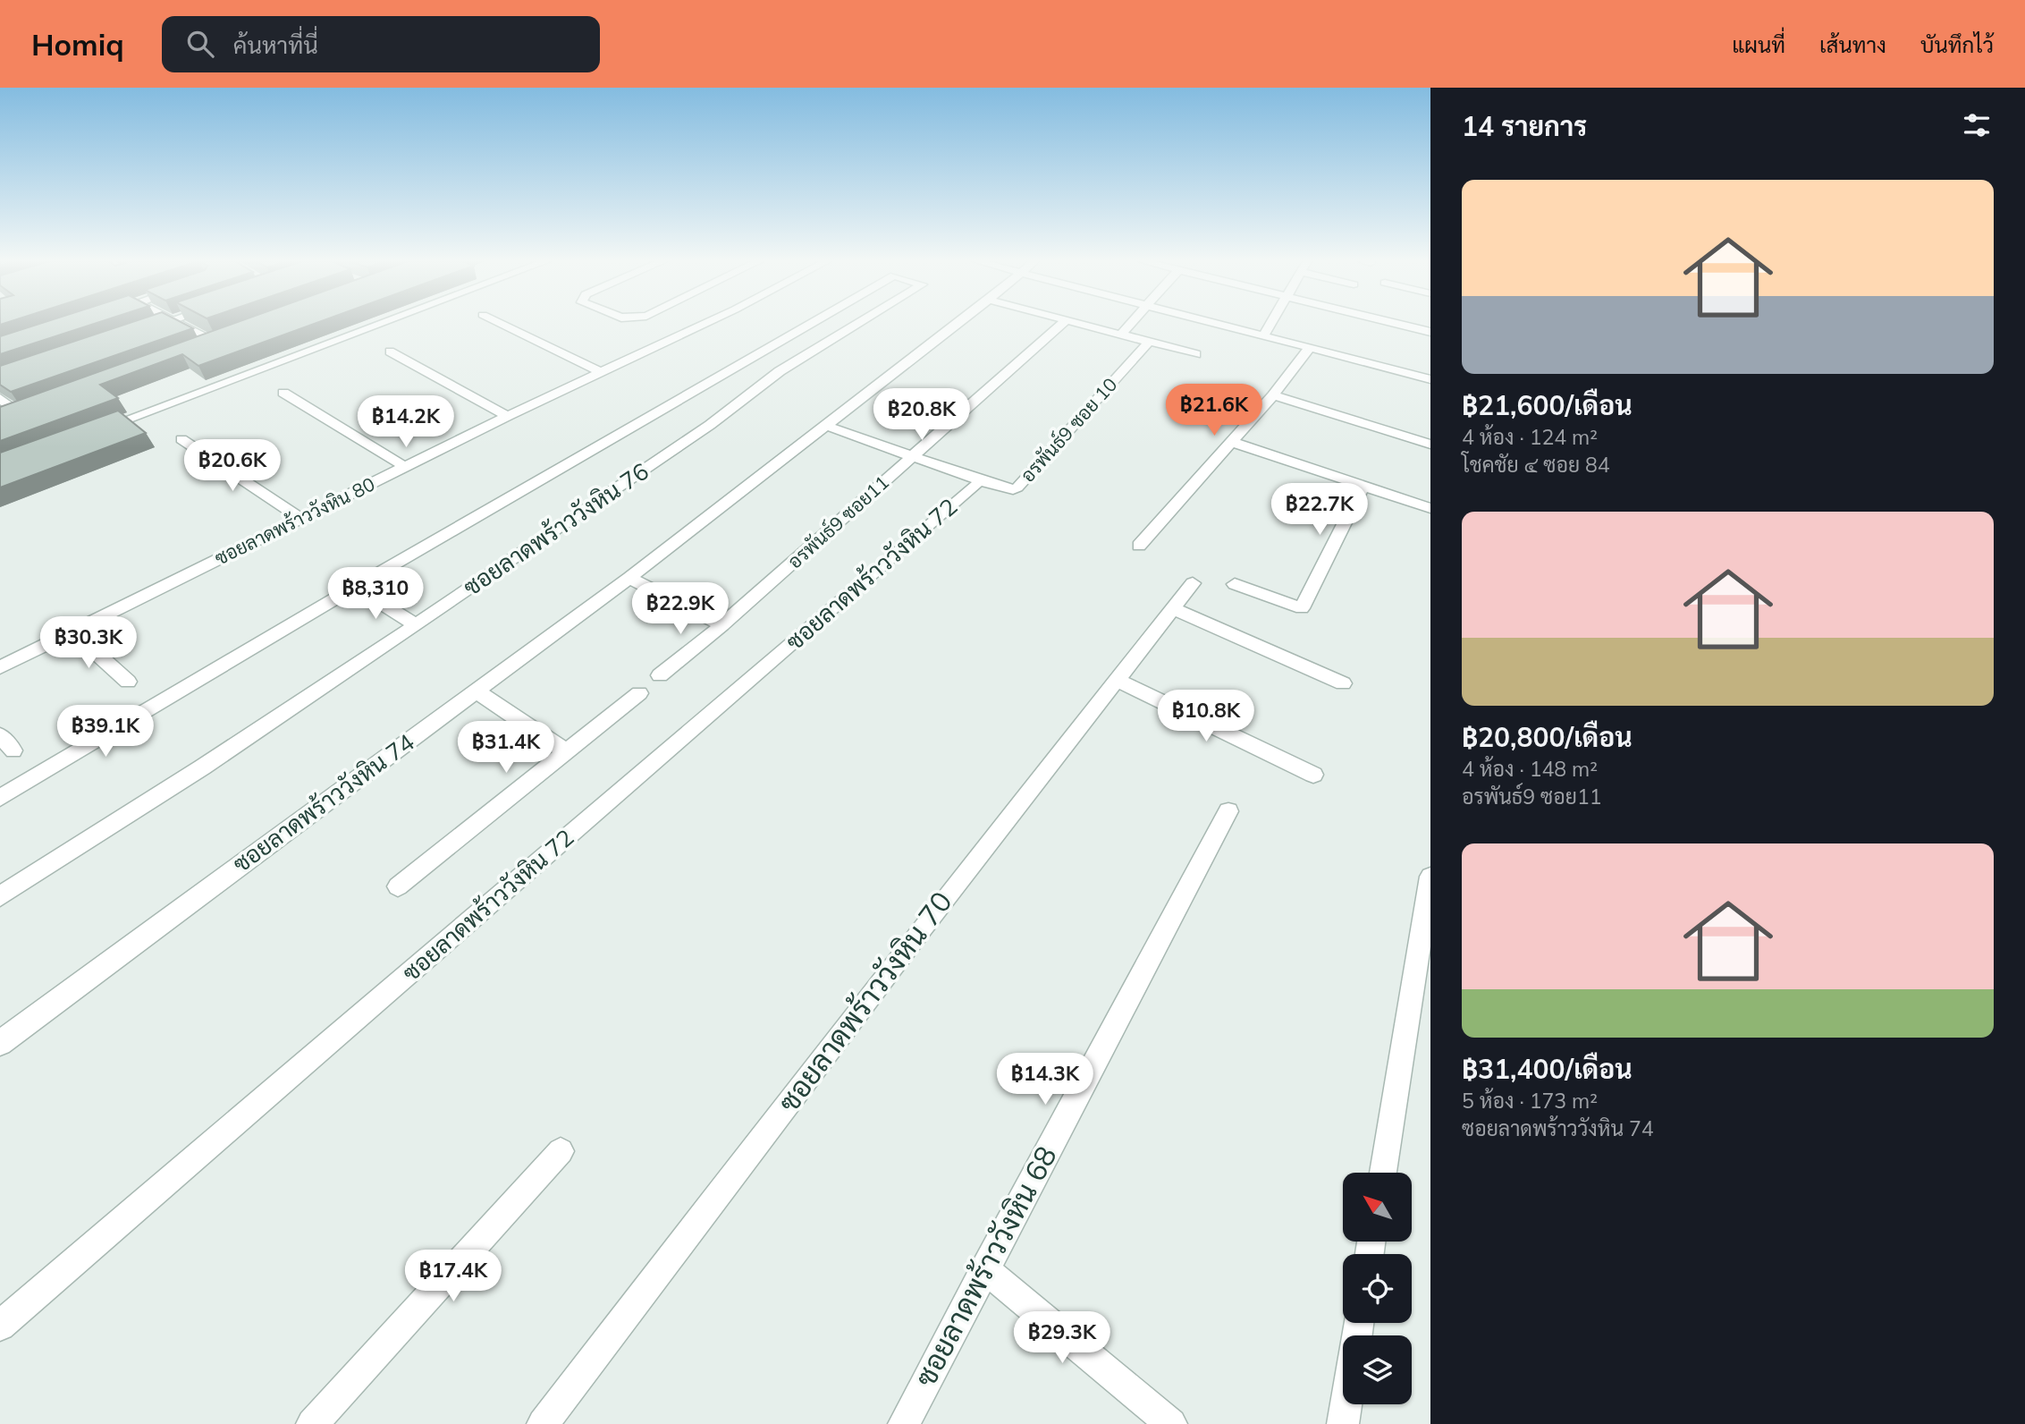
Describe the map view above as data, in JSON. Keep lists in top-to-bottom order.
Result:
{
  "streets": {
    "street": [
      "อรพันธ์9 ซอย 10",
      "ซอยลาดพร้าววังหิน 80",
      "อรพันธ์9 ซอย11",
      "ซอยลาดพร้าววังหิน 76",
      "ซอยลาดพร้าววังหิน 72",
      "ซอยลาดพร้าววังหิน 74",
      "ซอยลาดพร้าววังหิน 70",
      "ซอยลาดพร้าววังหิน 68"
    ]
  },
  "crossings": [
    ["อรพันธ์9 ซอย 10", "อรพันธ์9 ซอย11"]
  ],
  "north": "top left",
  "page": {
    "header": "Homiq",
    "search": "ค้นหาที่นี่",
    "nav": ["แผนที่", "เส้นทาง", "บันทึกไว้"],
    "heading": "14 รายการ",
    "list": [
      {
        "name": "฿21,600/เดือน",
        "note": "4 ห้อง · 124 m² · โชคชัย ๔ ซอย 84"
      },
      {
        "name": "฿20,800/เดือน",
        "note": "4 ห้อง · 148 m² · อรพันธ์9 ซอย11"
      },
      {
        "name": "฿31,400/เดือน",
        "note": "5 ห้อง · 173 m² · ซอยลาดพร้าววังหิน 74"
      }
    ],
    "price": [
      "฿21.6K",
      "฿20.8K",
      "฿14.2K",
      "฿20.6K",
      "฿22.7K",
      "฿8,310",
      "฿22.9K",
      "฿30.3K",
      "฿10.8K",
      "฿39.1K",
      "฿31.4K",
      "฿14.3K",
      "฿17.4K",
      "฿29.3K"
    ]
  }
}
